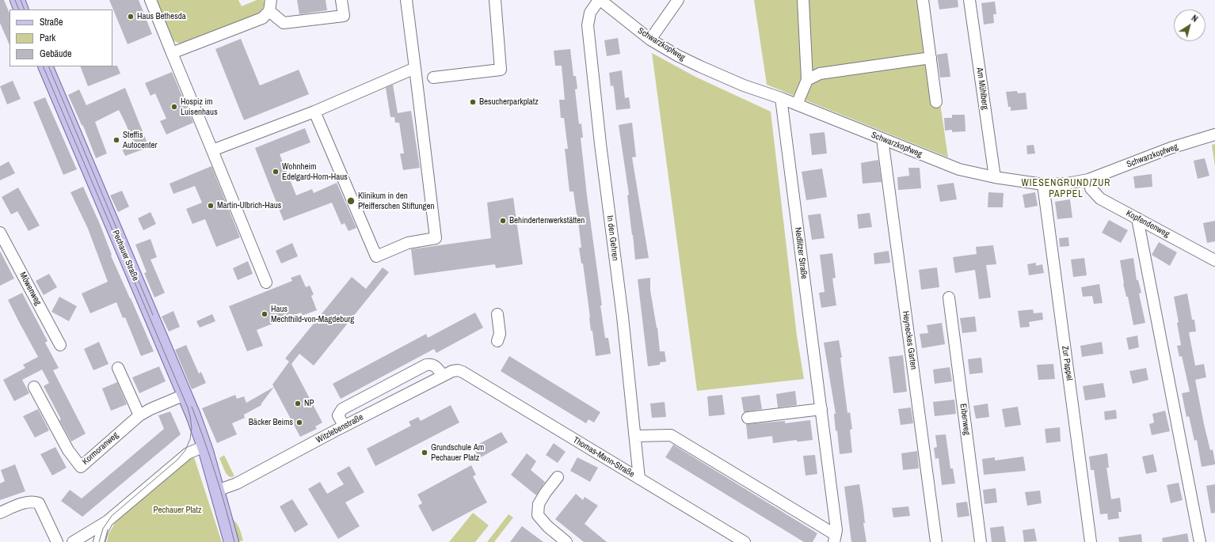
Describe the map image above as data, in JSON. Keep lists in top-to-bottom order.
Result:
{
  "streets": {
    "main road": ["Pechauer Straße"],
    "street": [
      "Schwarzkopfweg",
      "Am Mühlberg",
      "Kopfendenweg",
      "In den Gehren",
      "Nedlitzer Straße",
      "Möwenweg",
      "Heyneckes Garten",
      "Zur Pappel",
      "Eibenweg",
      "Witzlebenstraße",
      "Kormoranweg",
      "Thomas-Mann-Straße"
    ]
  },
  "crossings": [
    ["Schwarzkopfweg", "Am Mühlberg"],
    ["Schwarzkopfweg", "Kopfendenweg"],
    ["Schwarzkopfweg", "In den Gehren"],
    ["Schwarzkopfweg", "Nedlitzer Straße"],
    ["Schwarzkopfweg", "Heyneckes Garten"],
    ["Schwarzkopfweg", "Zur Pappel"],
    ["In den Gehren", "Thomas-Mann-Straße"],
    ["Pechauer Straße", "Kormoranweg"],
    ["Witzlebenstraße", "Thomas-Mann-Straße"]
  ],
  "districts": ["WIESENGRUND/ZUR PAPPEL"],
  "parks": ["Pechauer Platz"],
  "places": [
    "Haus Bethesda",
    "Besucherparkplatz",
    "Hospiz im Luisenhaus",
    "Steffis Autocenter",
    "Wohnheim Edelgard-Horn-Haus",
    "Klinikum in den Pfeifferschen Stiftungen",
    "Martin-Ulbrich-Haus",
    "Behindertenwerkstätten",
    "Haus Mechthild-von-Magdeburg",
    "NP",
    "Bäcker Beims",
    "Grundschule Am Pechauer Platz"
  ],
  "legend": ["Straße", "Park", "Gebäude"],
  "north": "top right"
}
